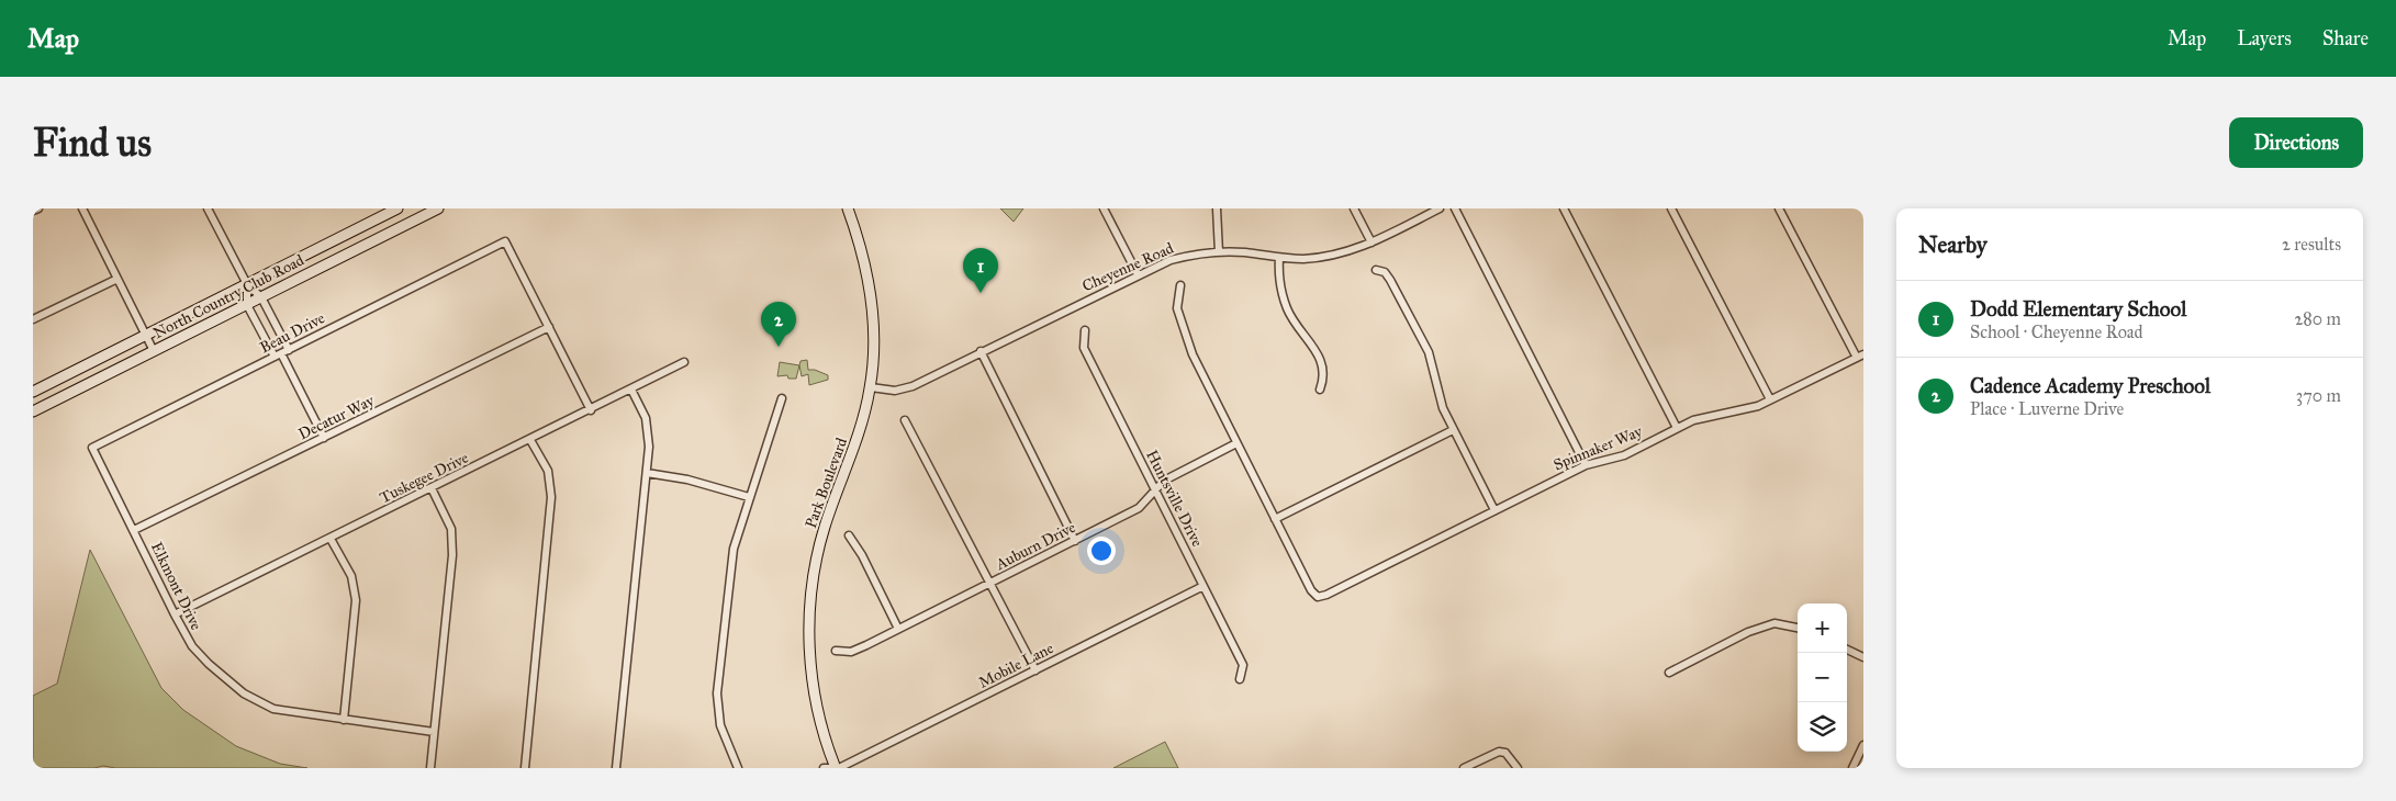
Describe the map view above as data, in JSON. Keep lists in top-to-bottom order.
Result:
{
  "streets": {
    "main road": ["North Country Club Road", "Park Boulevard"],
    "street": [
      "Cheyenne Road",
      "Beau Drive",
      "Decatur Way",
      "Spinnaker Way",
      "Tuskegee Drive",
      "Huntsville Drive",
      "Auburn Drive",
      "Elkmont Drive",
      "Mobile Lane"
    ]
  },
  "crossings": [
    ["Cheyenne Road", "Park Boulevard"],
    ["Beau Drive", "Decatur Way"],
    ["Beau Drive", "Elkmont Drive"],
    ["Decatur Way", "Elkmont Drive"],
    ["Tuskegee Drive", "Elkmont Drive"],
    ["Park Boulevard", "Mobile Lane"],
    ["Huntsville Drive", "Auburn Drive"],
    ["Huntsville Drive", "Mobile Lane"]
  ],
  "page": {
    "header": "Map",
    "nav": ["Map", "Layers", "Share"],
    "buttons": "Directions",
    "title": "Find us",
    "heading": ["Nearby", "2 results"],
    "pins": ["1", "2"],
    "list": [
      {
        "mark": "1",
        "name": "Dodd Elementary School",
        "note": "School · Cheyenne Road",
        "value": "280 m"
      },
      {
        "mark": "2",
        "name": "Cadence Academy Preschool",
        "note": "Place · Luverne Drive",
        "value": "370 m"
      }
    ],
    "map_buttons": ["+", "−"]
  }
}
